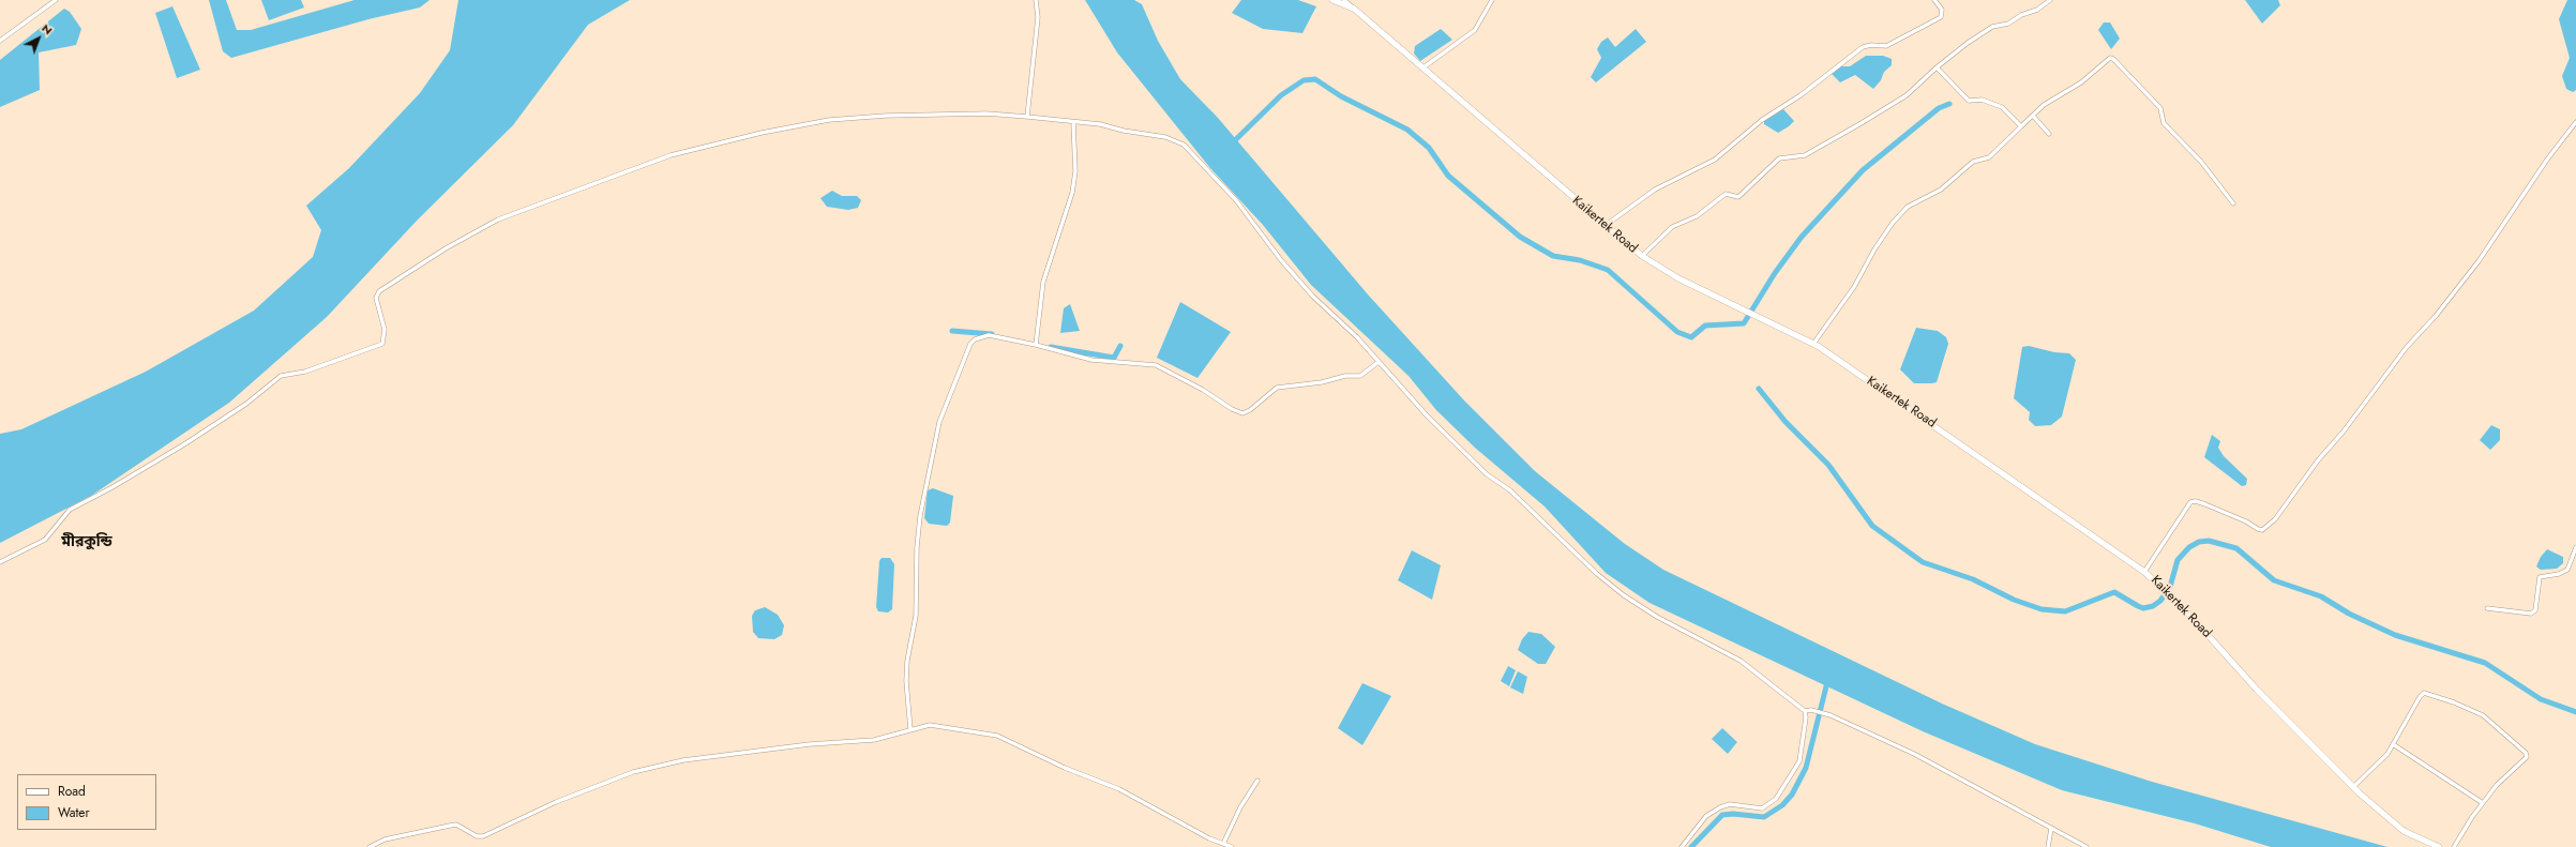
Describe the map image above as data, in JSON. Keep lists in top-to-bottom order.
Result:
{
  "streets": {
    "main road": ["Kaikertek Road"]
  },
  "districts": ["মীরকুন্ডি"],
  "legend": ["Road", "Water"],
  "north": "top right"
}
